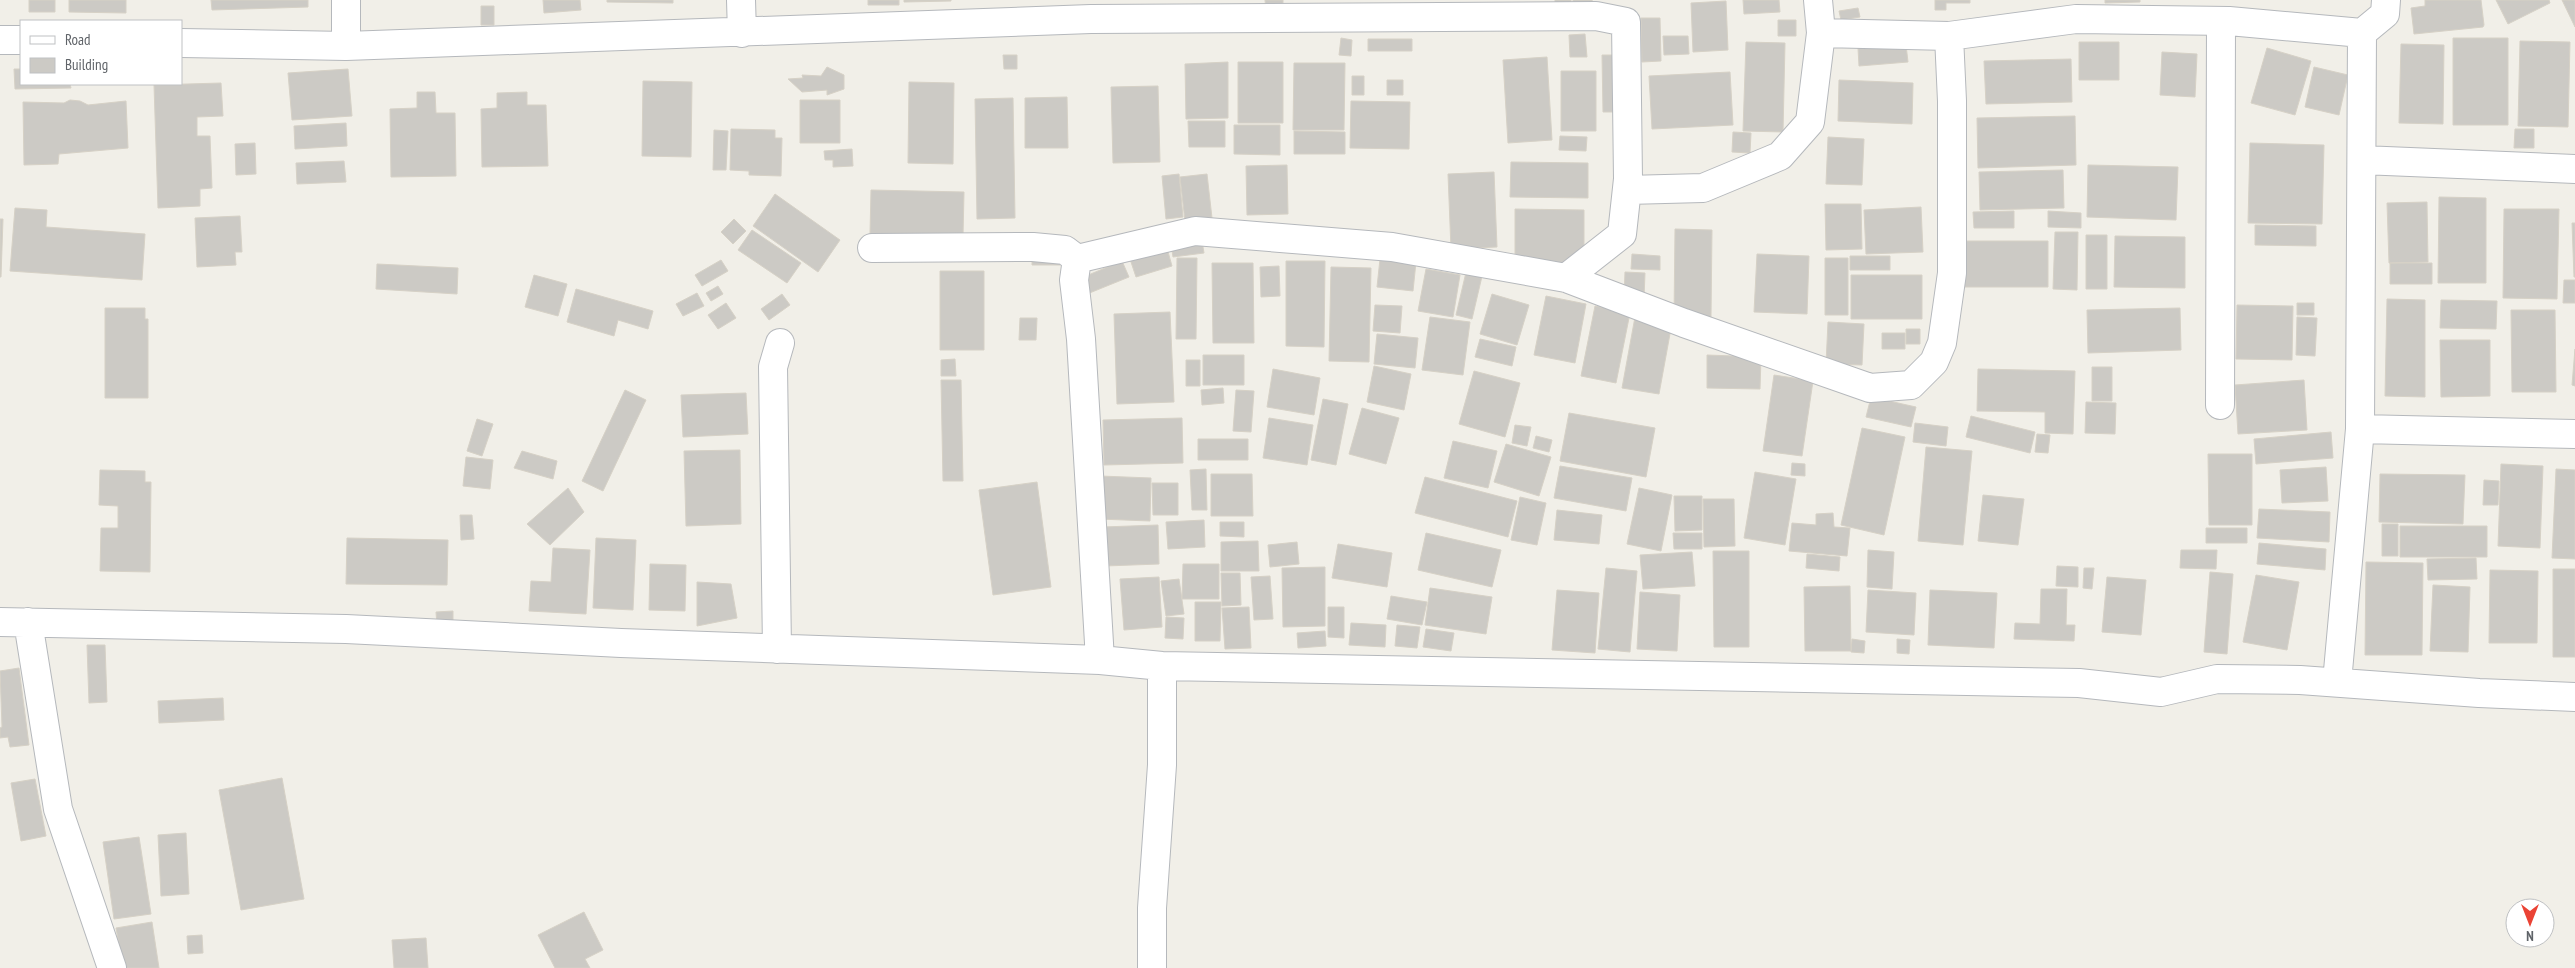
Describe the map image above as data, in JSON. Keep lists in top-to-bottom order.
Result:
{
  "legend": ["Road", "Building"],
  "north": "bottom"
}
